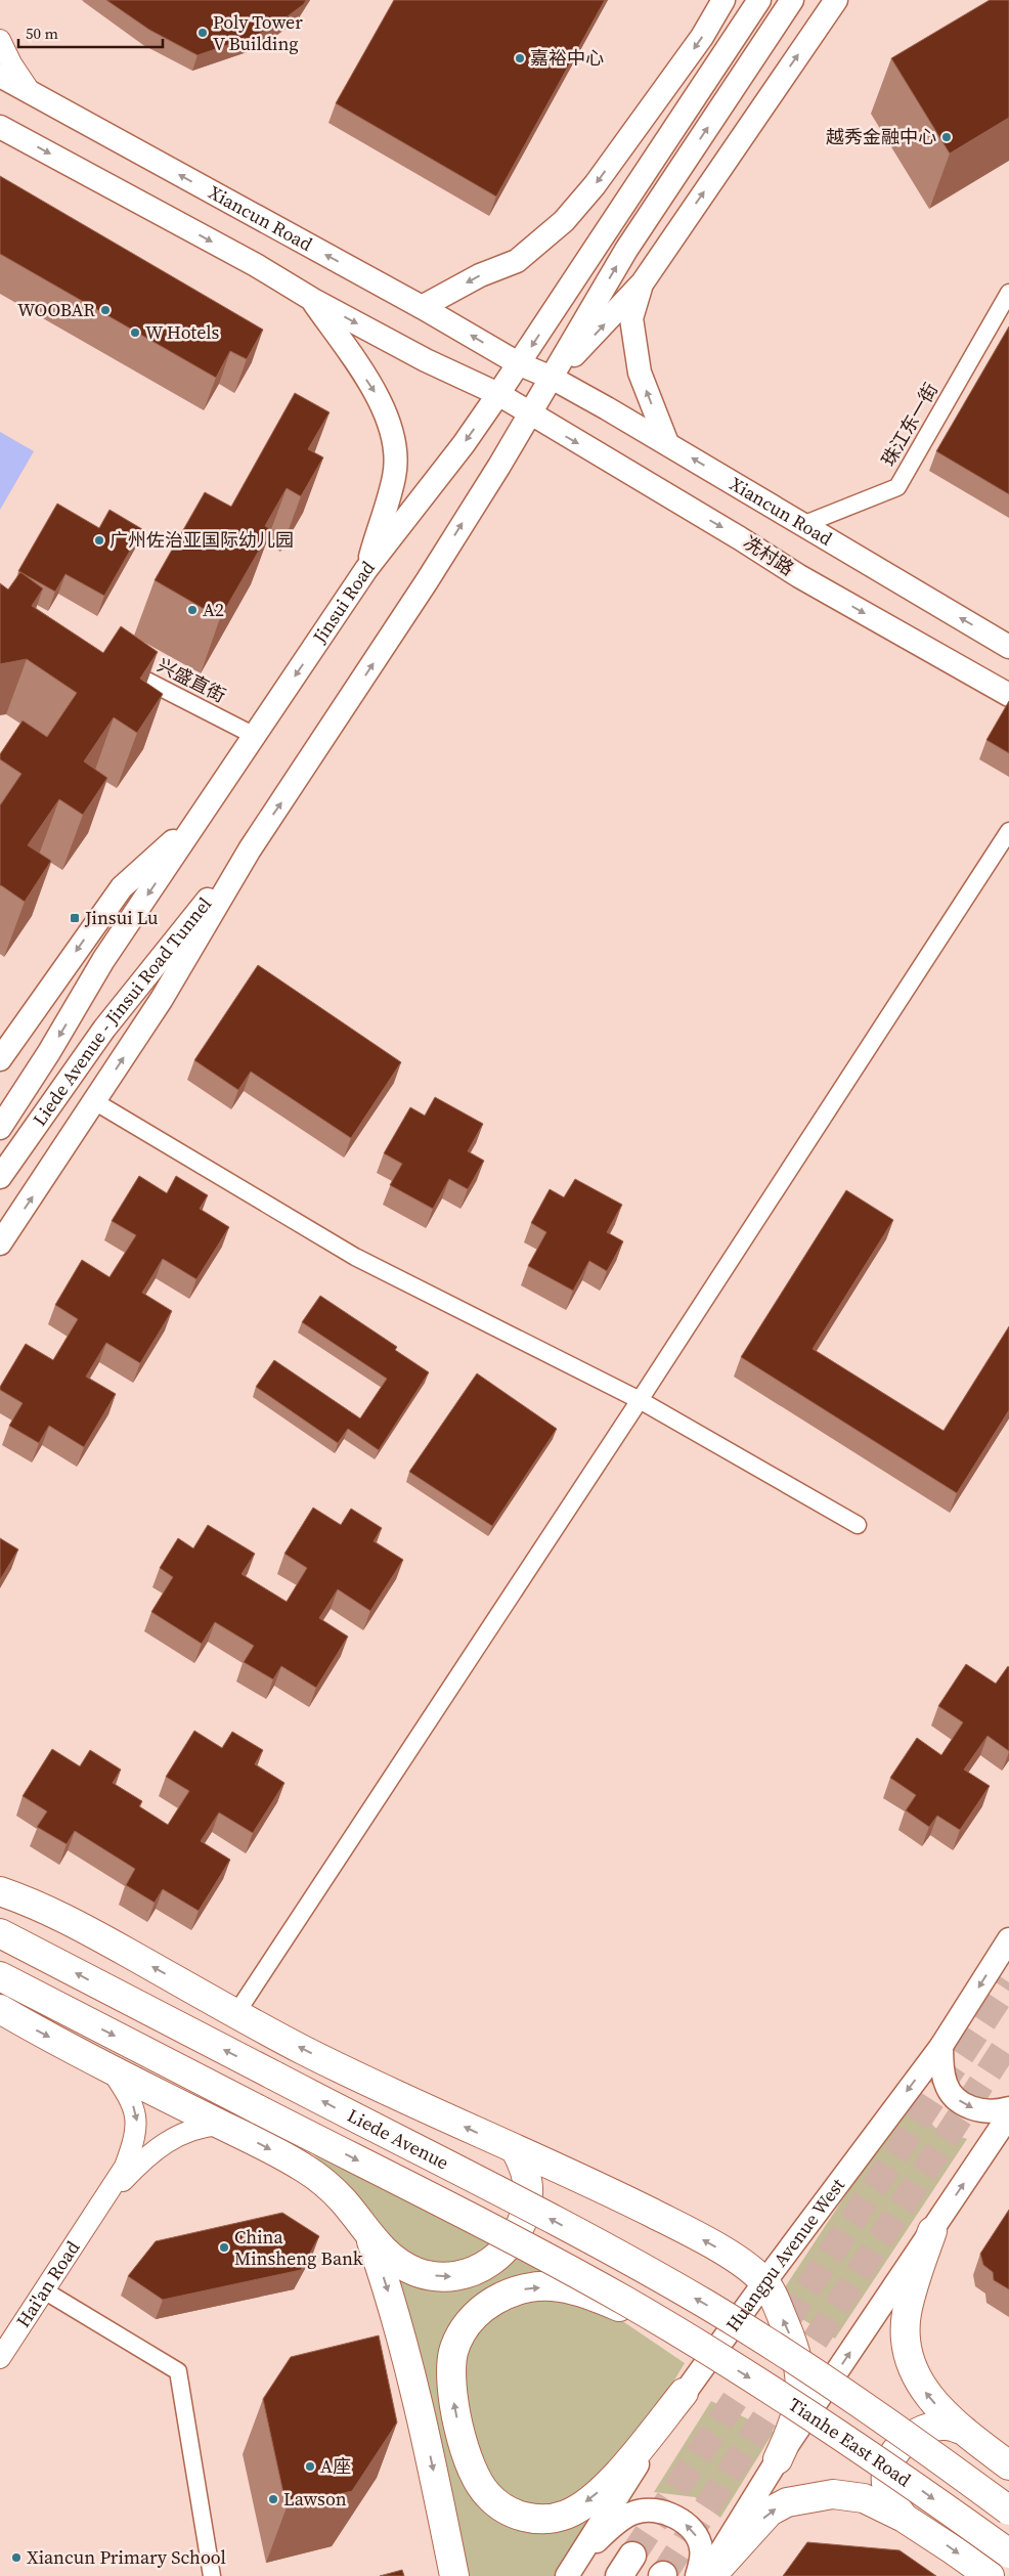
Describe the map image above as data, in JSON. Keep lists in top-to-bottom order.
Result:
{
  "streets": {
    "highway": ["Liede Avenue", "Tianhe East Road"],
    "main road": [
      "Xiancun Road",
      "冼村路",
      "Jinsui Road",
      "Liede Avenue - Jinsui Road Tunnel",
      "Huangpu Avenue West"
    ],
    "street": ["珠江东一街", "兴盛直街", "Hai'an Road"]
  },
  "crossings": [
    ["Xiancun Road", "珠江东一街"],
    ["Xiancun Road", "Jinsui Road"],
    ["冼村路", "Jinsui Road"],
    ["Jinsui Road", "兴盛直街"],
    ["Jinsui Road", "Liede Avenue - Jinsui Road Tunnel"],
    ["Liede Avenue", "Tianhe East Road"]
  ],
  "one_way": ["冼村路"],
  "places": {
    "other": [
      "Poly Tower V Building",
      "嘉裕中心",
      "越秀金融中心",
      "WOOBAR",
      "W Hotels",
      "广州佐治亚国际幼儿园",
      "A2",
      "China Minsheng Bank",
      "A座",
      "Lawson",
      "Xiancun Primary School"
    ],
    "transit": ["Jinsui Lu"]
  },
  "scale_bar": "50 m"
}
